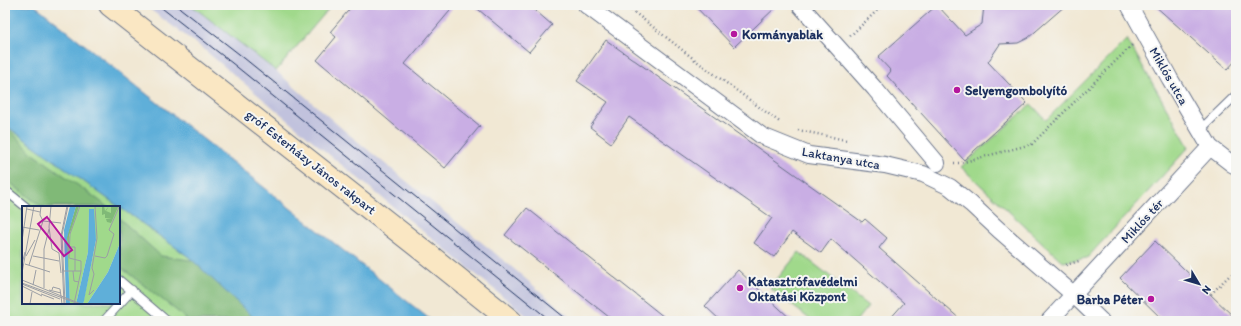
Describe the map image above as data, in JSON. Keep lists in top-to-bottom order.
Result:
{
  "streets": {
    "main road": ["gróf Esterházy János rakpart"],
    "street": ["Miklós utca", "Laktanya utca", "Miklós tér"]
  },
  "crossings": [
    ["Miklós utca", "Miklós tér"],
    ["Laktanya utca", "Miklós tér"]
  ],
  "places": [
    "Kormányablak",
    "Selyemgombolyító",
    "Katasztrófavédelmi Oktatási Központ",
    "Barba Péter"
  ],
  "north": "bottom right"
}
